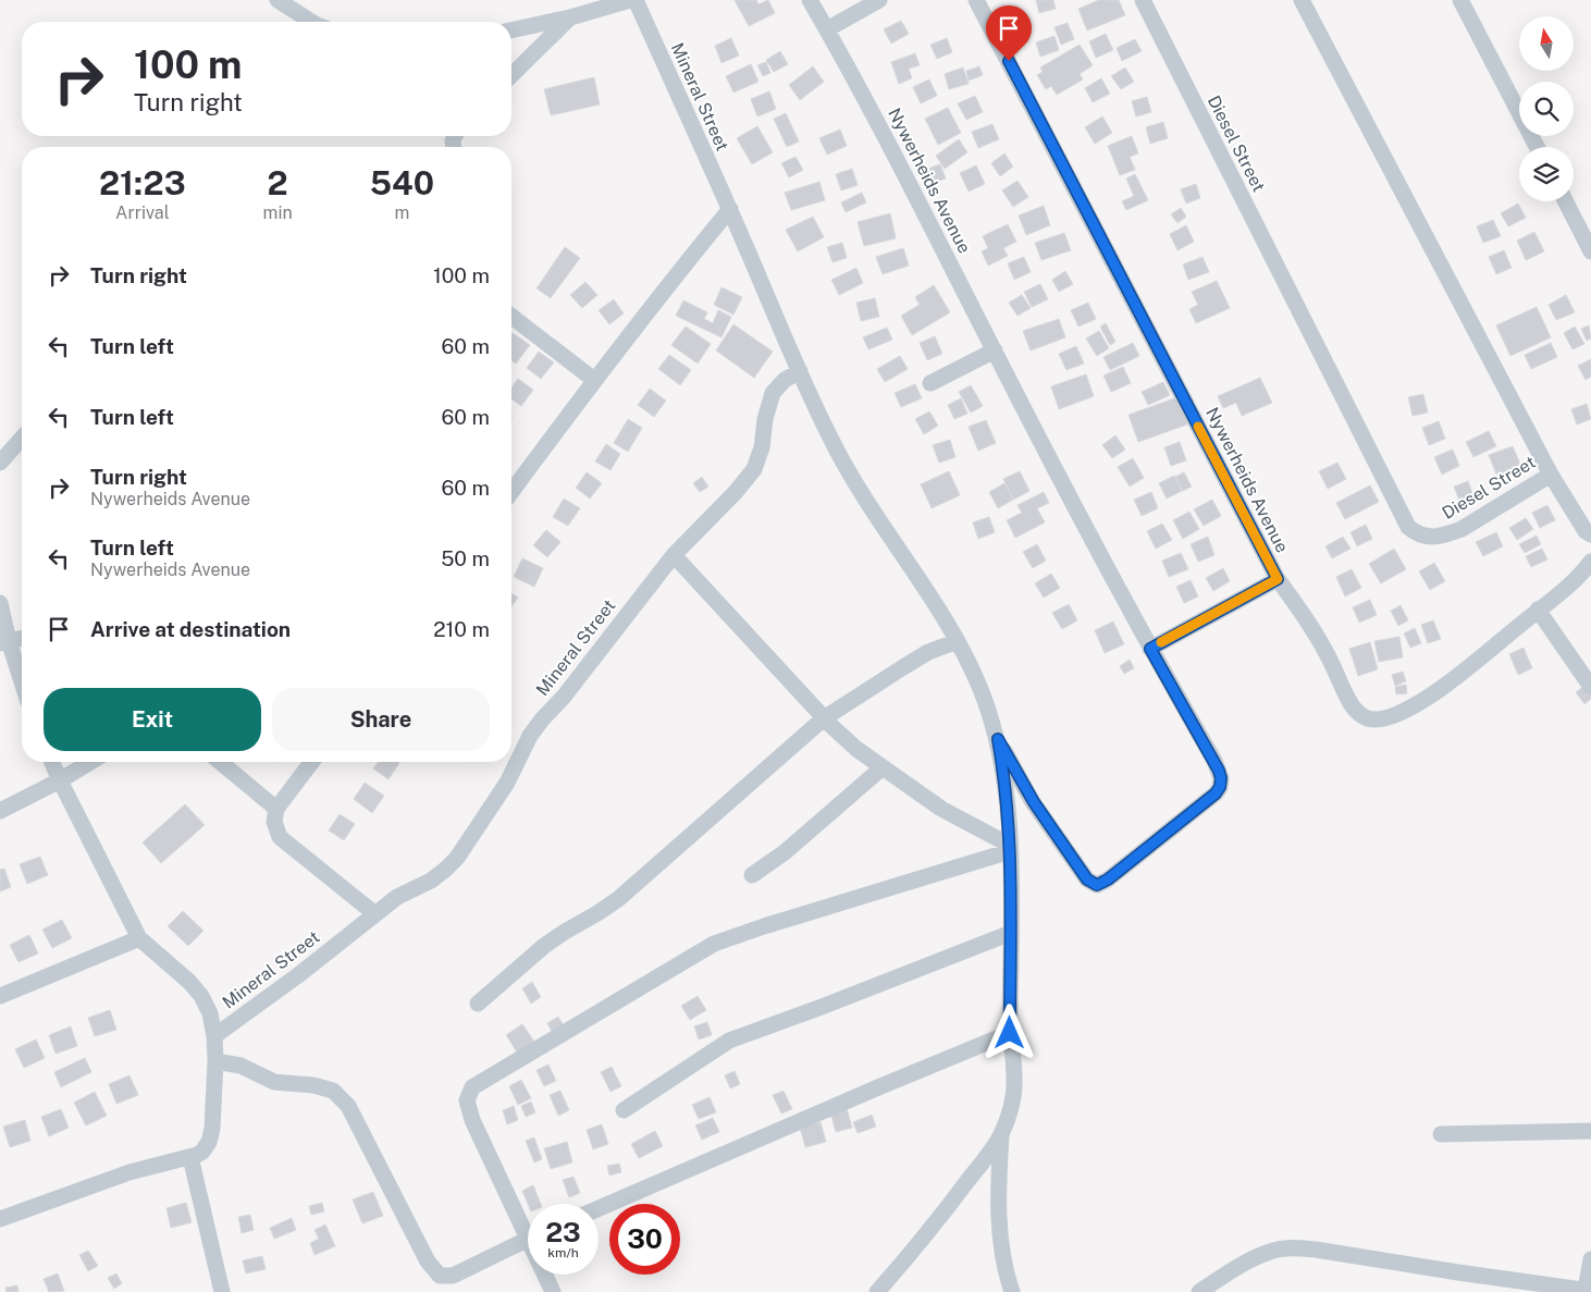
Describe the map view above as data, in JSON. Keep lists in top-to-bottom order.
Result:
{
  "streets": {
    "street": ["Mineral Street", "Diesel Street", "Nywerheids Avenue"]
  },
  "north": "top",
  "page": {
    "turn": ["100 m", "Turn right"],
    "eta": [
      "21:23",
      "Arrival",
      "2",
      "min",
      "540",
      "m"
    ],
    "list": [
      {
        "name": "Turn right",
        "value": "100 m"
      },
      {
        "name": "Turn left",
        "value": "60 m"
      },
      {
        "name": "Turn left",
        "value": "60 m"
      },
      {
        "name": "Turn right",
        "note": "Nywerheids Avenue",
        "value": "60 m"
      },
      {
        "name": "Turn left",
        "note": "Nywerheids Avenue",
        "value": "50 m"
      },
      {
        "name": "Arrive at destination",
        "value": "210 m"
      }
    ],
    "buttons": ["Exit", "Share"],
    "speed": "23 km/h",
    "limit": "30"
  }
}
